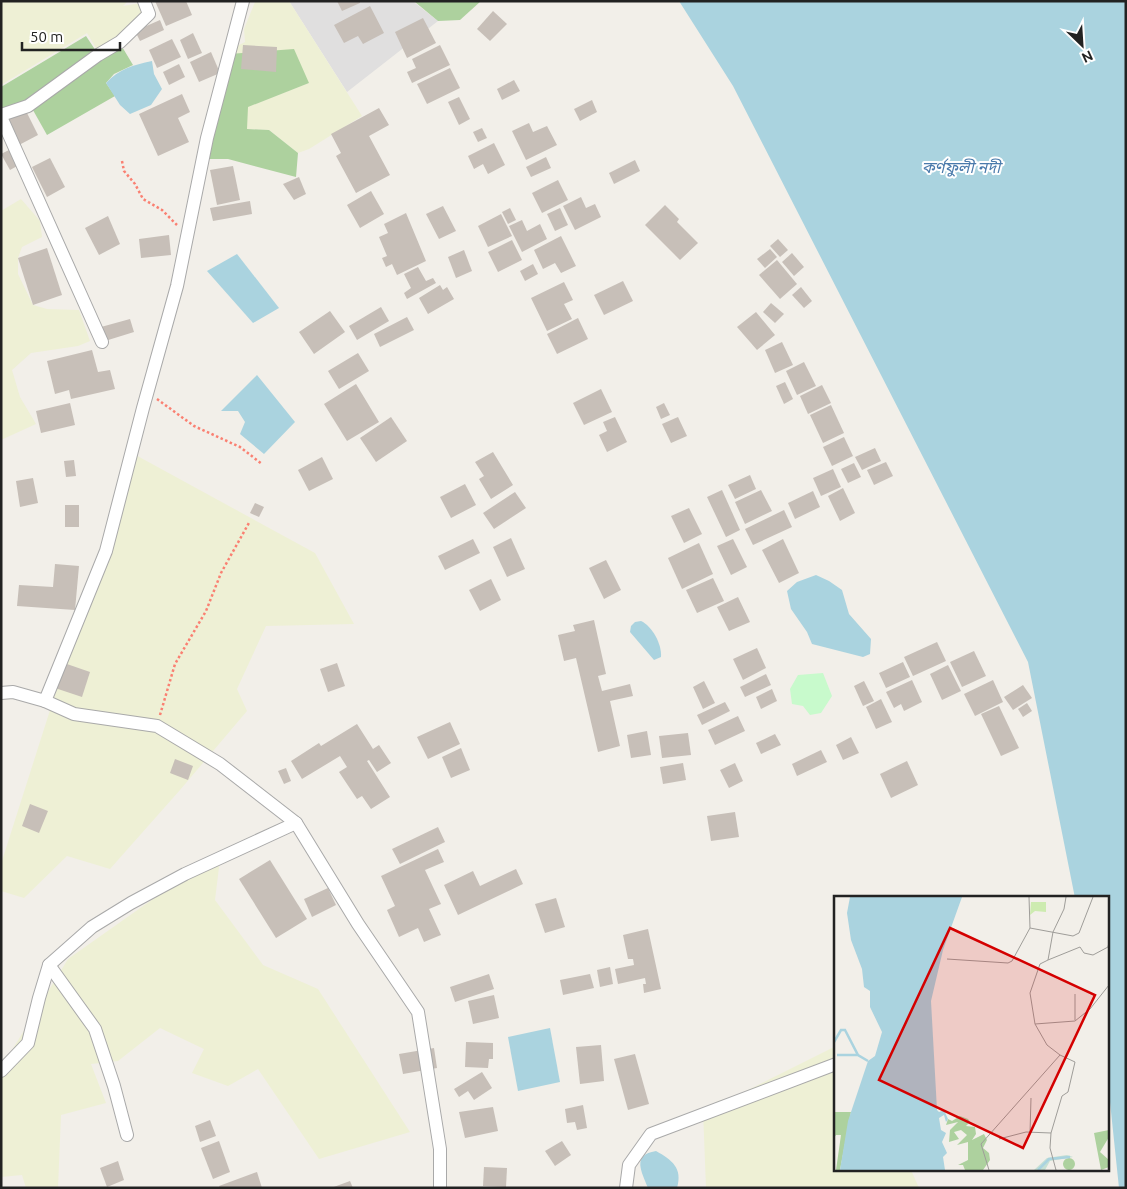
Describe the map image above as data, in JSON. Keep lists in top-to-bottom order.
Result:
{
  "water": ["কর্ণফুলী নদী"],
  "scale_bar": "50 m",
  "north": "bottom right"
}
